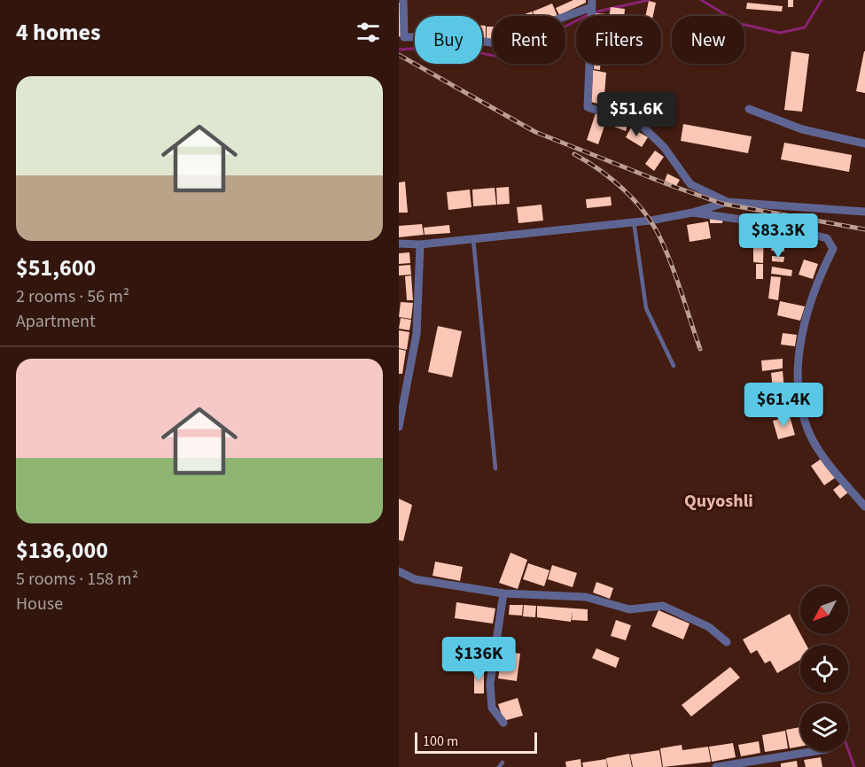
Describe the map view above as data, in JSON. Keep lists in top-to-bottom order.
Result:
{
  "districts": ["Quyoshli"],
  "scale_bar": "100 m",
  "north": "bottom left",
  "page": {
    "heading": "4 homes",
    "chip": [
      "Buy",
      "Rent",
      "Filters",
      "New"
    ],
    "list": [
      {
        "name": "$51,600",
        "note": "2 rooms · 56 m² · Apartment"
      },
      {
        "name": "$136,000",
        "note": "5 rooms · 158 m² · House"
      }
    ],
    "price": [
      "$51.6K",
      "$83.3K",
      "$61.4K",
      "$136K"
    ],
    "scale": "100 m"
  }
}
